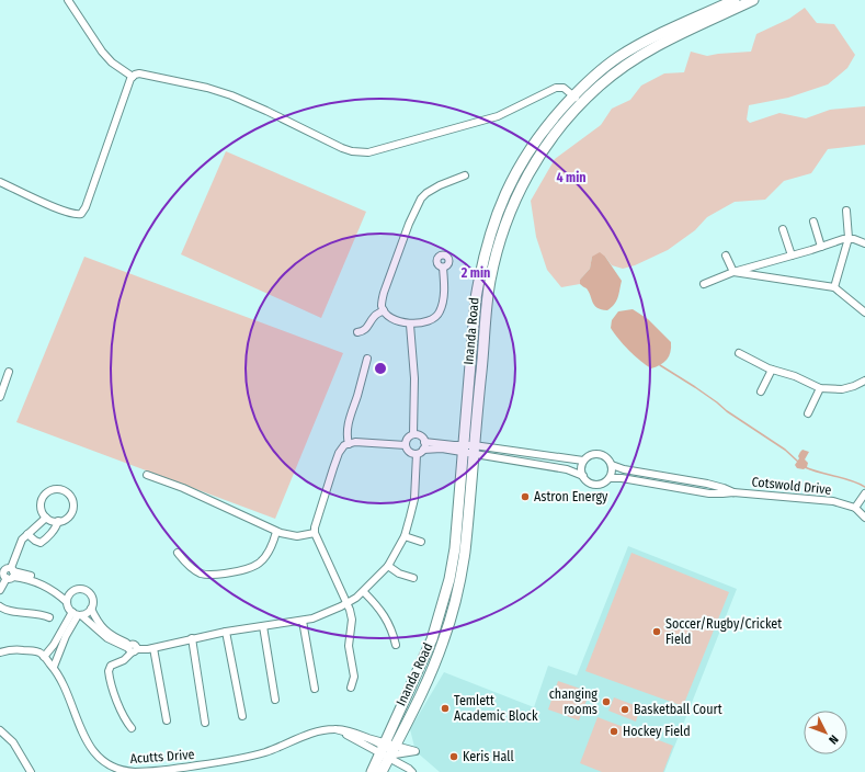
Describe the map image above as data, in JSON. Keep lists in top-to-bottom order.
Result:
{
  "streets": {
    "main road": ["Inanda Road"],
    "street": ["Cotswold Drive", "Acutts Drive"]
  },
  "crossings": [
    ["Inanda Road", "Acutts Drive"]
  ],
  "places": [
    "Astron Energy",
    "Soccer/Rugby/Cricket Field",
    "changing rooms",
    "Temlett Academic Block",
    "Basketball Court",
    "Hockey Field",
    "Keris Hall"
  ],
  "north": "bottom right",
  "rings": ["4 min", "2 min"]
}
